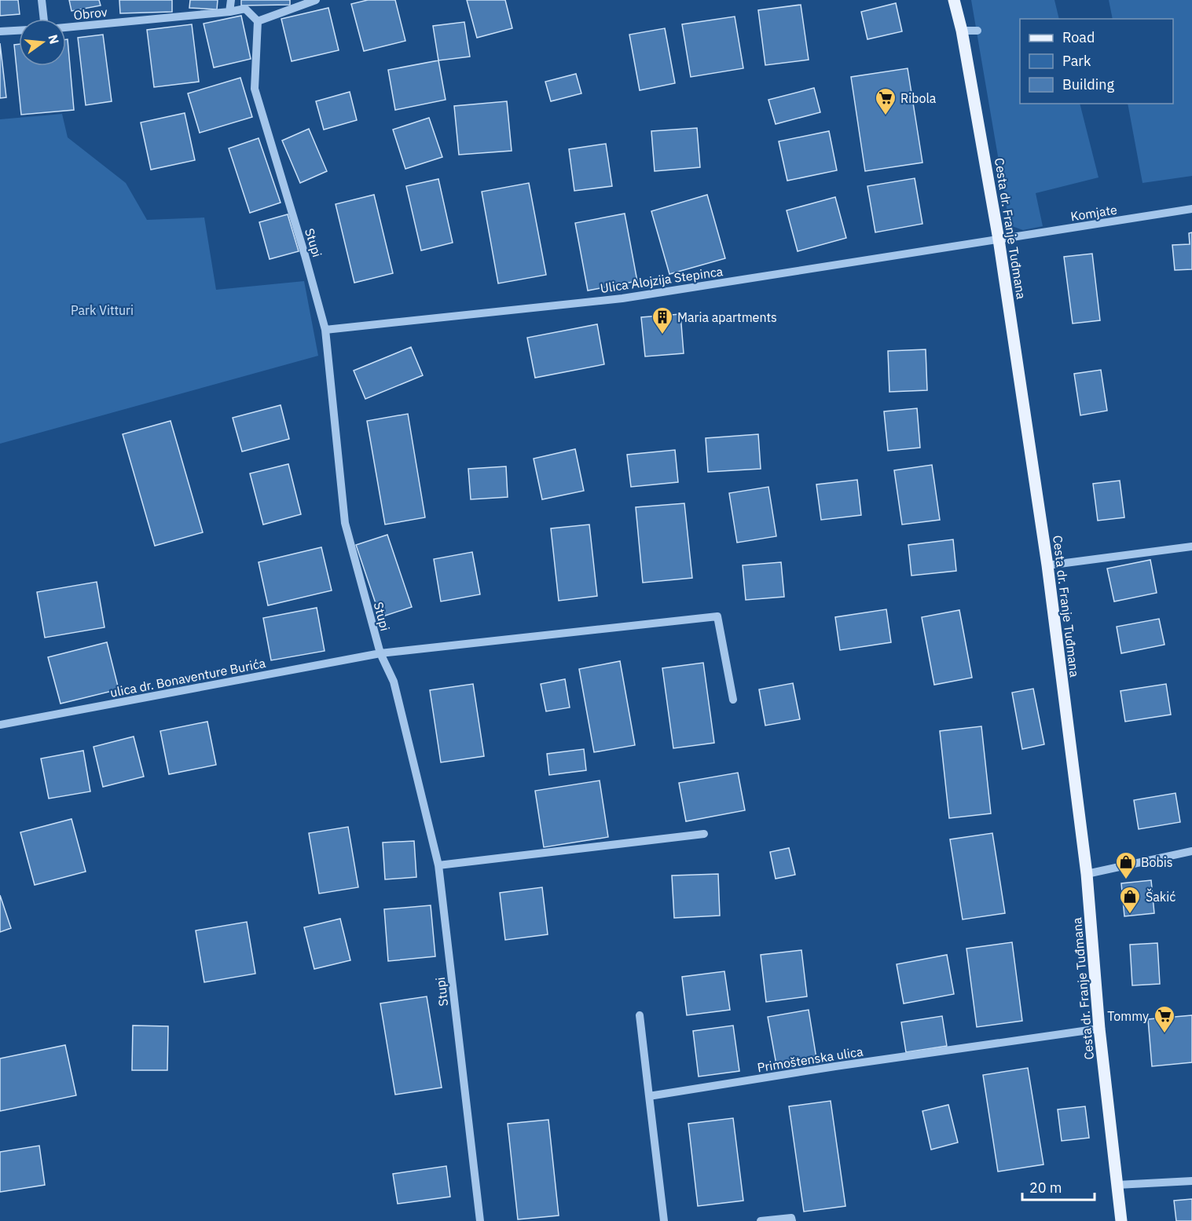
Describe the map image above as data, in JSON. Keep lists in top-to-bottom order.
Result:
{
  "streets": {
    "main road": ["Cesta dr. Franje Tuđmana"],
    "street": [
      "Obrov",
      "Komjate",
      "Stupi",
      "Ulica Alojzija Stepinca",
      "ulica dr. Bonaventure Burića",
      "Primoštenska ulica"
    ]
  },
  "crossings": [
    ["Obrov", "Stupi"],
    ["Komjate", "Cesta dr. Franje Tuđmana"],
    ["Komjate", "Ulica Alojzija Stepinca"],
    ["Cesta dr. Franje Tuđmana", "Ulica Alojzija Stepinca"],
    ["Cesta dr. Franje Tuđmana", "Primoštenska ulica"],
    ["Stupi", "Ulica Alojzija Stepinca"],
    ["Stupi", "ulica dr. Bonaventure Burića"]
  ],
  "parks": ["Park Vitturi"],
  "places": {
    "supermarket": ["Ribola", "Tommy"],
    "building": ["Maria apartments"],
    "shop": ["Bobis", "Šakić"]
  },
  "legend": ["Road", "Park", "Building"],
  "scale_bar": "20 m",
  "north": "right"
}
